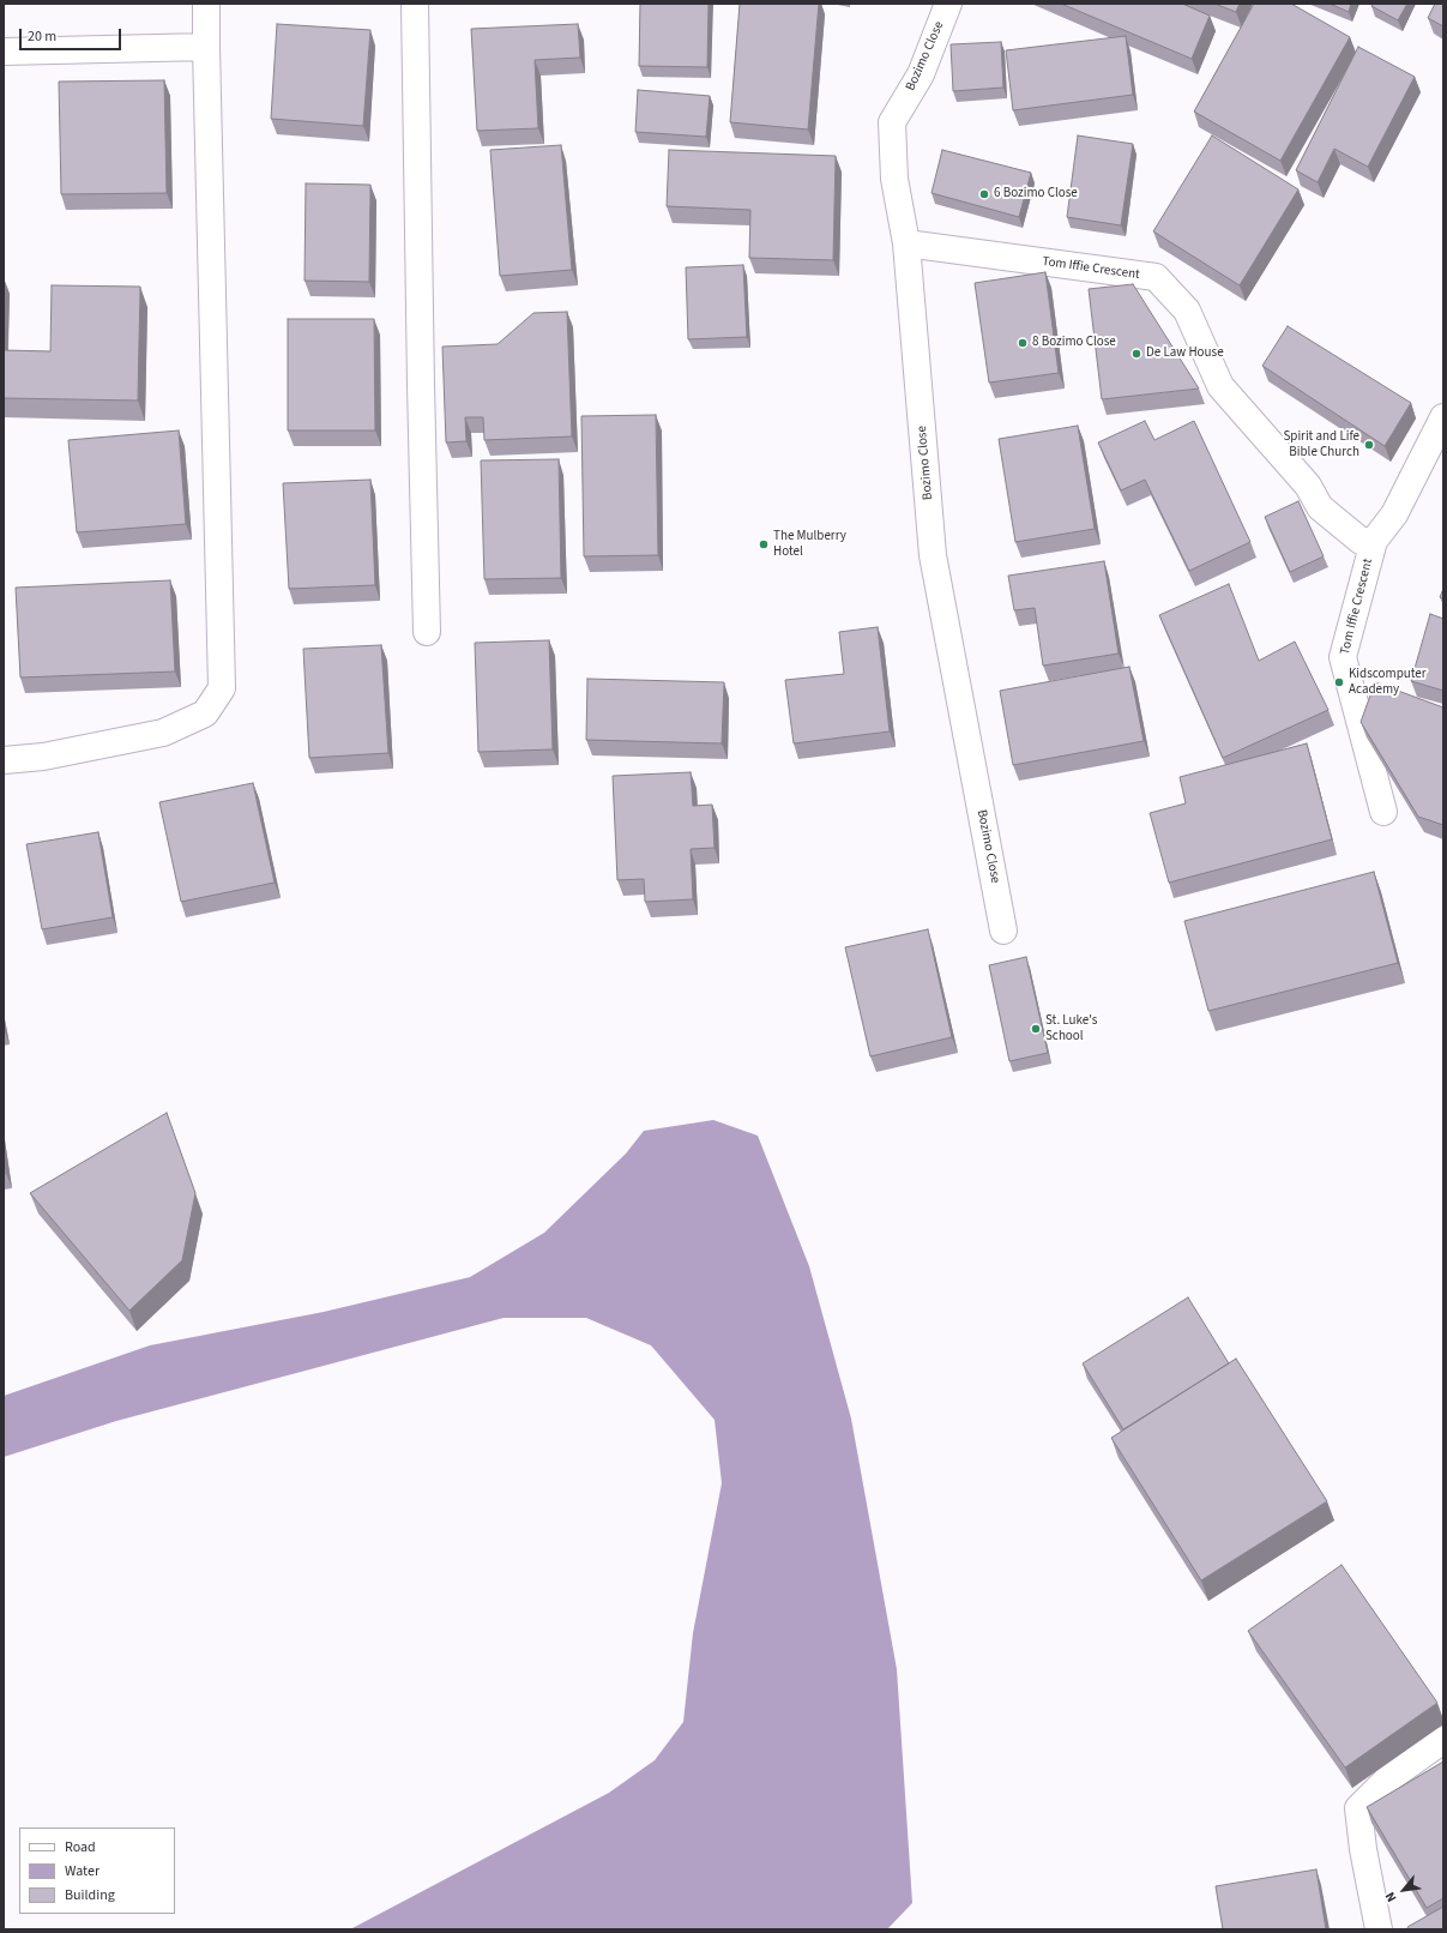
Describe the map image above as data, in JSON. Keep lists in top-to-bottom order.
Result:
{
  "streets": {
    "street": ["Bozimo Close", "Tom Iffie Crescent"]
  },
  "crossings": [
    ["Bozimo Close", "Tom Iffie Crescent"]
  ],
  "places": [
    "6 Bozimo Close",
    "8 Bozimo Close",
    "De Law House",
    "Spirit and Life Bible Church",
    "The Mulberry Hotel",
    "Kidscomputer Academy",
    "St. Luke's School"
  ],
  "legend": ["Road", "Water", "Building"],
  "scale_bar": "20 m",
  "north": "bottom left"
}
